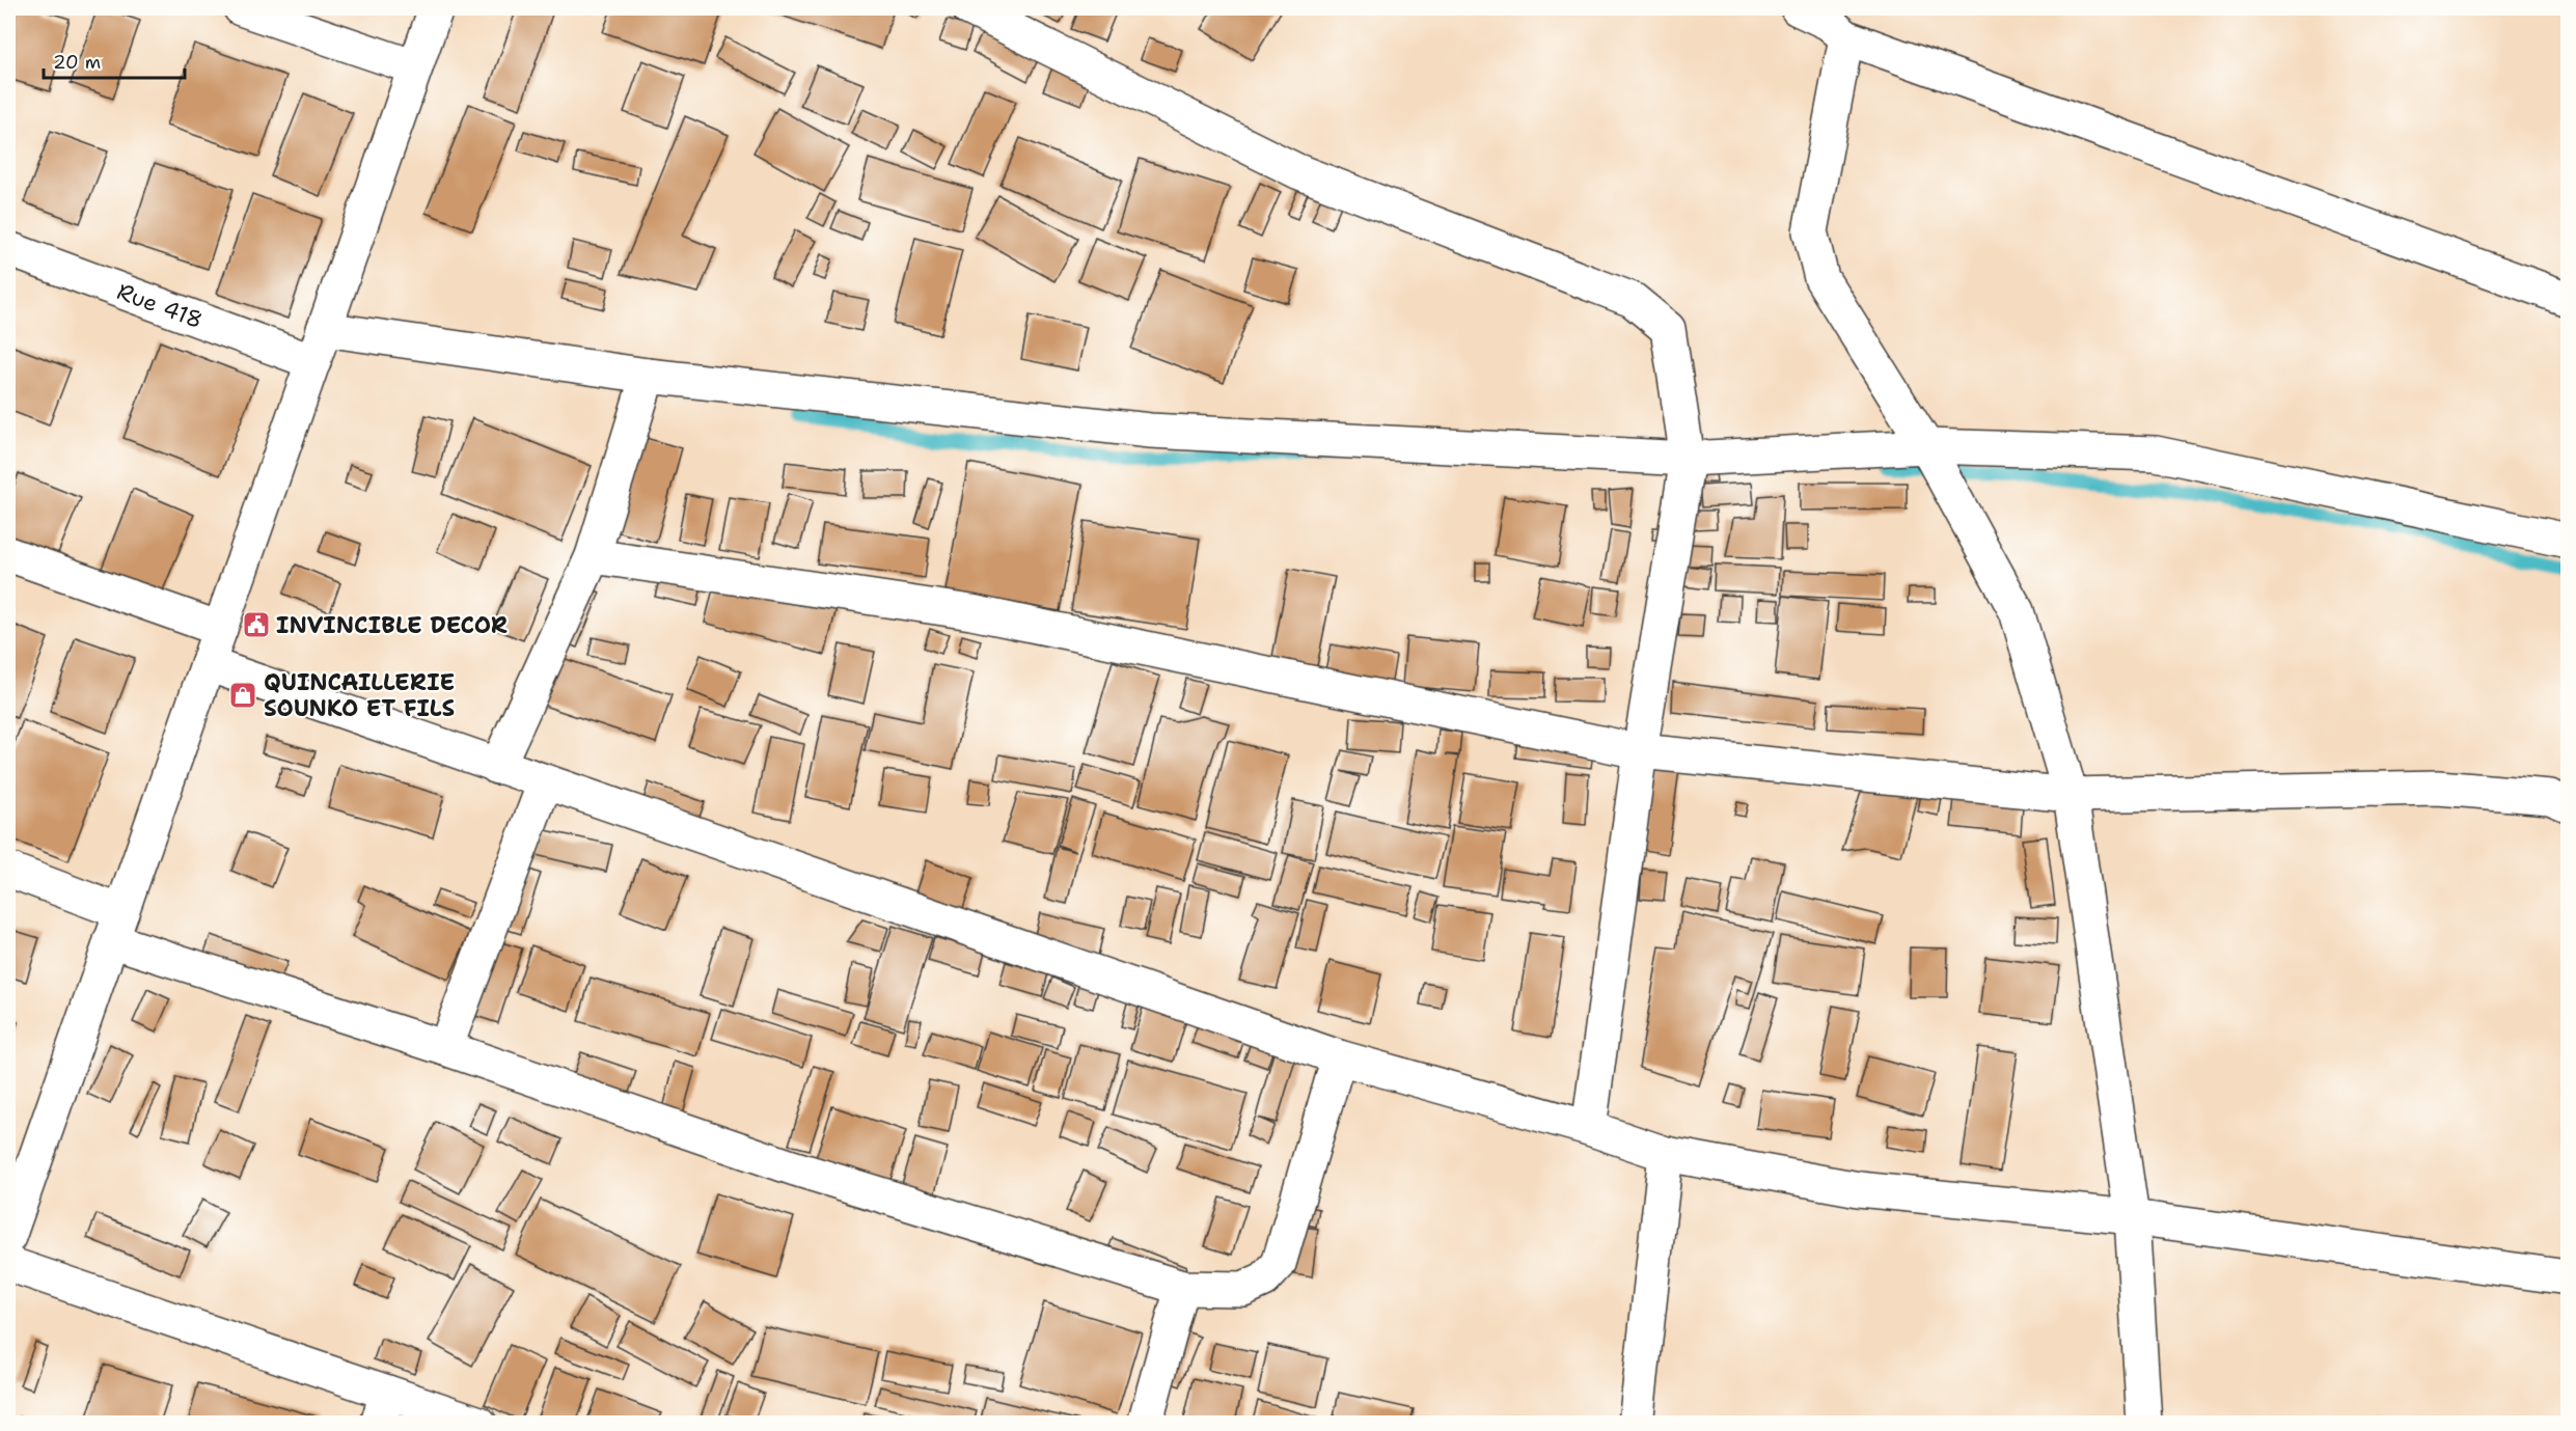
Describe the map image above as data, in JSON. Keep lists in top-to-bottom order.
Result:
{
  "streets": {
    "street": ["Rue 418"]
  },
  "places": {
    "public building": ["INVINCIBLE DECOR"],
    "shop": ["QUINCAILLERIE SOUNKO ET FILS"]
  },
  "scale_bar": "20 m"
}
